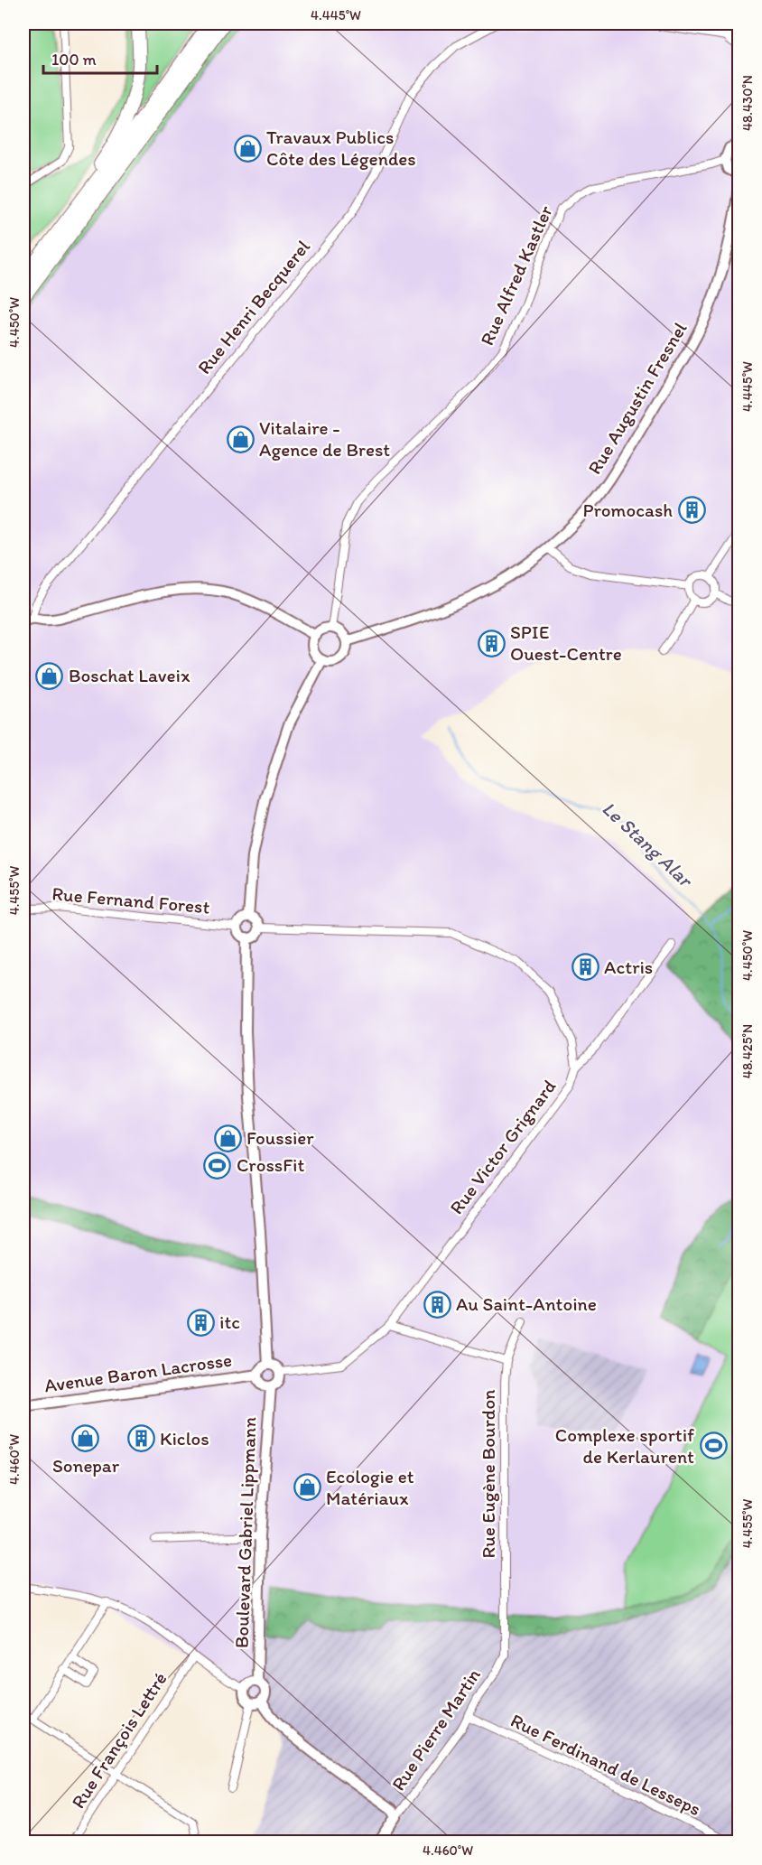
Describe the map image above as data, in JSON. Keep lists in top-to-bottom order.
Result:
{
  "streets": {
    "street": [
      "Rue Alfred Kastler",
      "Rue Henri Becquerel",
      "Rue Augustin Fresnel",
      "Rue Fernand Forest",
      "Rue Victor Grignard",
      "Avenue Baron Lacrosse",
      "Rue Eugène Bourdon",
      "Boulevard Gabriel Lippmann",
      "Rue Pierre Martin",
      "Rue François Lettré",
      "Rue Ferdinand de Lesseps"
    ]
  },
  "crossings": [
    ["Rue Alfred Kastler", "Rue Augustin Fresnel"],
    ["Rue Fernand Forest", "Rue Victor Grignard"],
    ["Rue Victor Grignard", "Avenue Baron Lacrosse"],
    ["Rue Victor Grignard", "Boulevard Gabriel Lippmann"],
    ["Avenue Baron Lacrosse", "Boulevard Gabriel Lippmann"],
    ["Rue Eugène Bourdon", "Rue Pierre Martin"],
    ["Rue Pierre Martin", "Rue Ferdinand de Lesseps"]
  ],
  "water": ["Le Stang Alar"],
  "places": {
    "shop": [
      "Travaux Publics Côte des Légendes",
      "Vitalaire - Agence de Brest",
      "Boschat Laveix",
      "Foussier",
      "Sonepar",
      "Ecologie et Matériaux"
    ],
    "building": [
      "Promocash",
      "SPIE Ouest-Centre",
      "Actris",
      "Au Saint-Antoine",
      "itc",
      "Kiclos"
    ],
    "sports": ["CrossFit", "Complexe sportif de Kerlaurent"]
  },
  "scale_bar": "100 m",
  "coordinates": [
    "4.445°W",
    "48.430°N",
    "4.450°W",
    "4.455°W",
    "48.425°N",
    "4.460°W"
  ]
}
